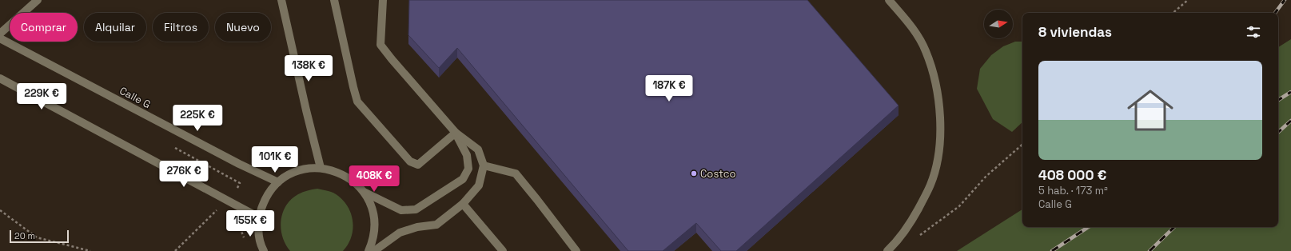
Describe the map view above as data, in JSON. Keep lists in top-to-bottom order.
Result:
{
  "streets": {
    "street": ["Calle G"]
  },
  "places": ["Costco"],
  "scale_bar": "20 m",
  "north": "right",
  "page": {
    "chip": [
      "Comprar",
      "Alquilar",
      "Filtros",
      "Nuevo"
    ],
    "heading": "8 viviendas",
    "list": [
      {
        "name": "408 000 €",
        "note": "5 hab. · 173 m² · Calle G"
      }
    ],
    "price": [
      "138K €",
      "187K €",
      "229K €",
      "225K €",
      "101K €",
      "276K €",
      "408K €",
      "155K €"
    ],
    "scale": "20 m"
  }
}
